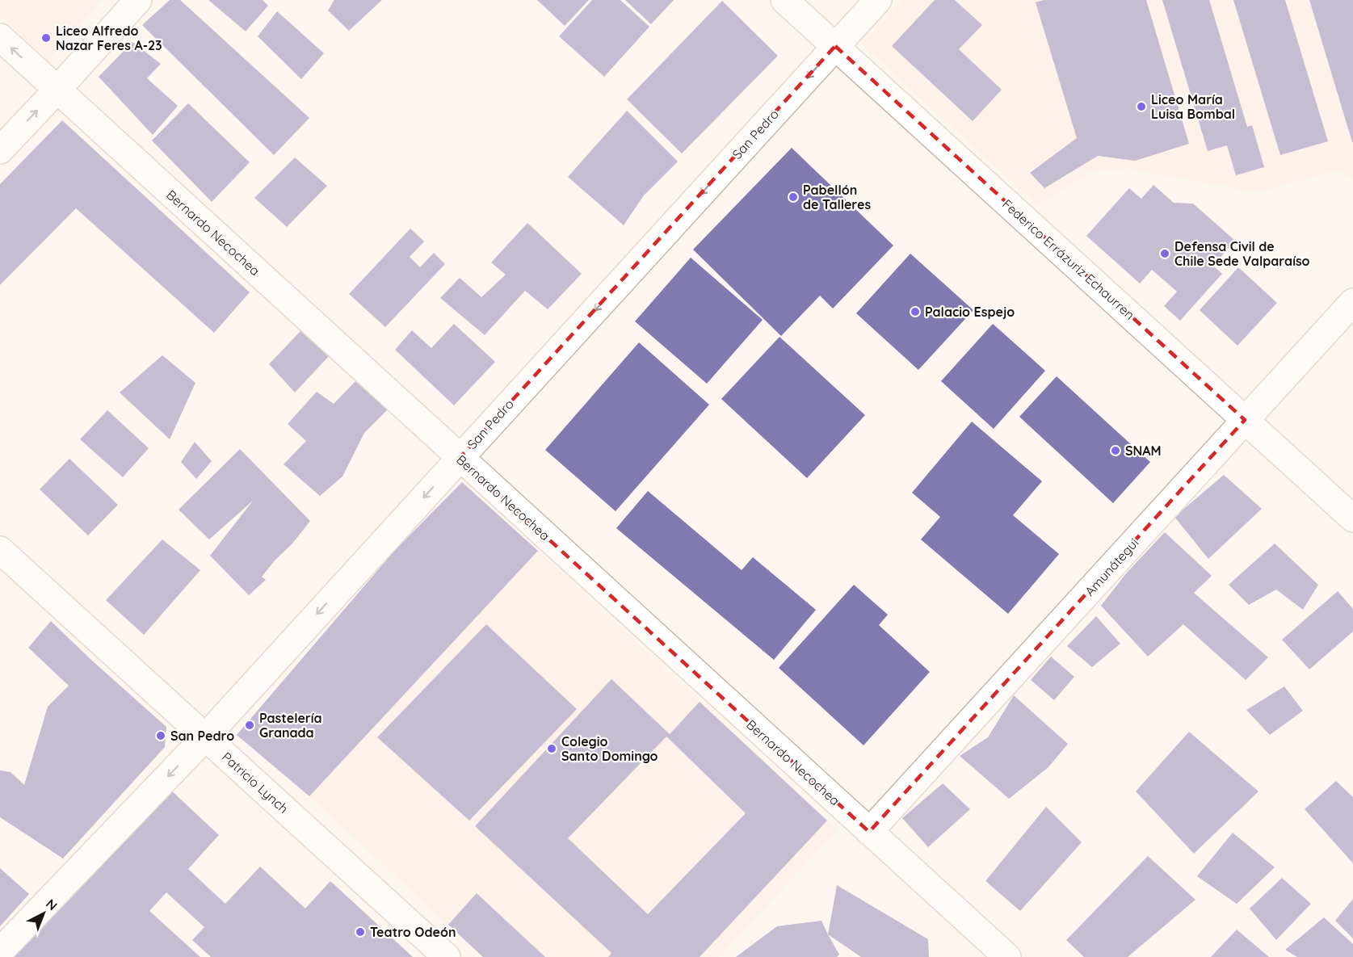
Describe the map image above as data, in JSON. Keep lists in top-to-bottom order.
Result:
{
  "streets": {
    "street": [
      "San Pedro",
      "Bernardo Necochea",
      "Federico Errázuriz Echaurren",
      "Amunátegui",
      "Patricio Lynch"
    ]
  },
  "crossings": [
    ["San Pedro", "Bernardo Necochea"],
    ["San Pedro", "Federico Errázuriz Echaurren"],
    ["San Pedro", "Patricio Lynch"],
    ["Bernardo Necochea", "Amunátegui"],
    ["Federico Errázuriz Echaurren", "Amunátegui"]
  ],
  "one_way": ["San Pedro"],
  "places": [
    "Liceo Alfredo Nazar Feres A-23",
    "Liceo María Luisa Bombal",
    "Pabellón de Talleres",
    "Defensa Civil de Chile Sede Valparaíso",
    "Palacio Espejo",
    "SNAM",
    "Pastelería Granada",
    "San Pedro",
    "Colegio Santo Domingo",
    "Teatro Odeón"
  ],
  "north": "top right"
}
